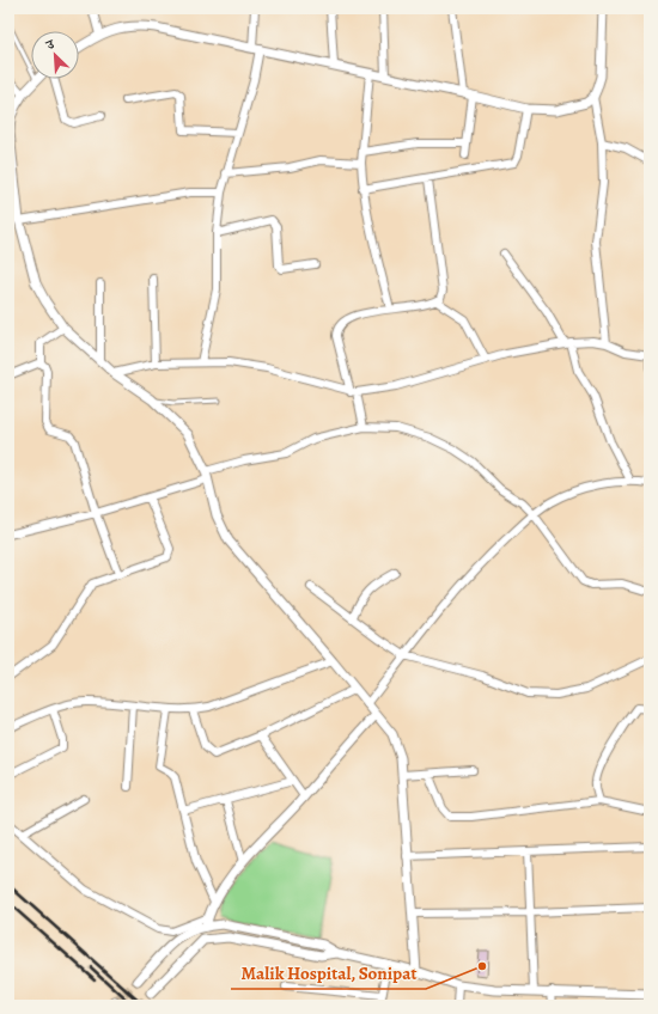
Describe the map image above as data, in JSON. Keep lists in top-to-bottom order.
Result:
{
  "places": ["Malik Hospital, Sonipat"],
  "north": "top left"
}
